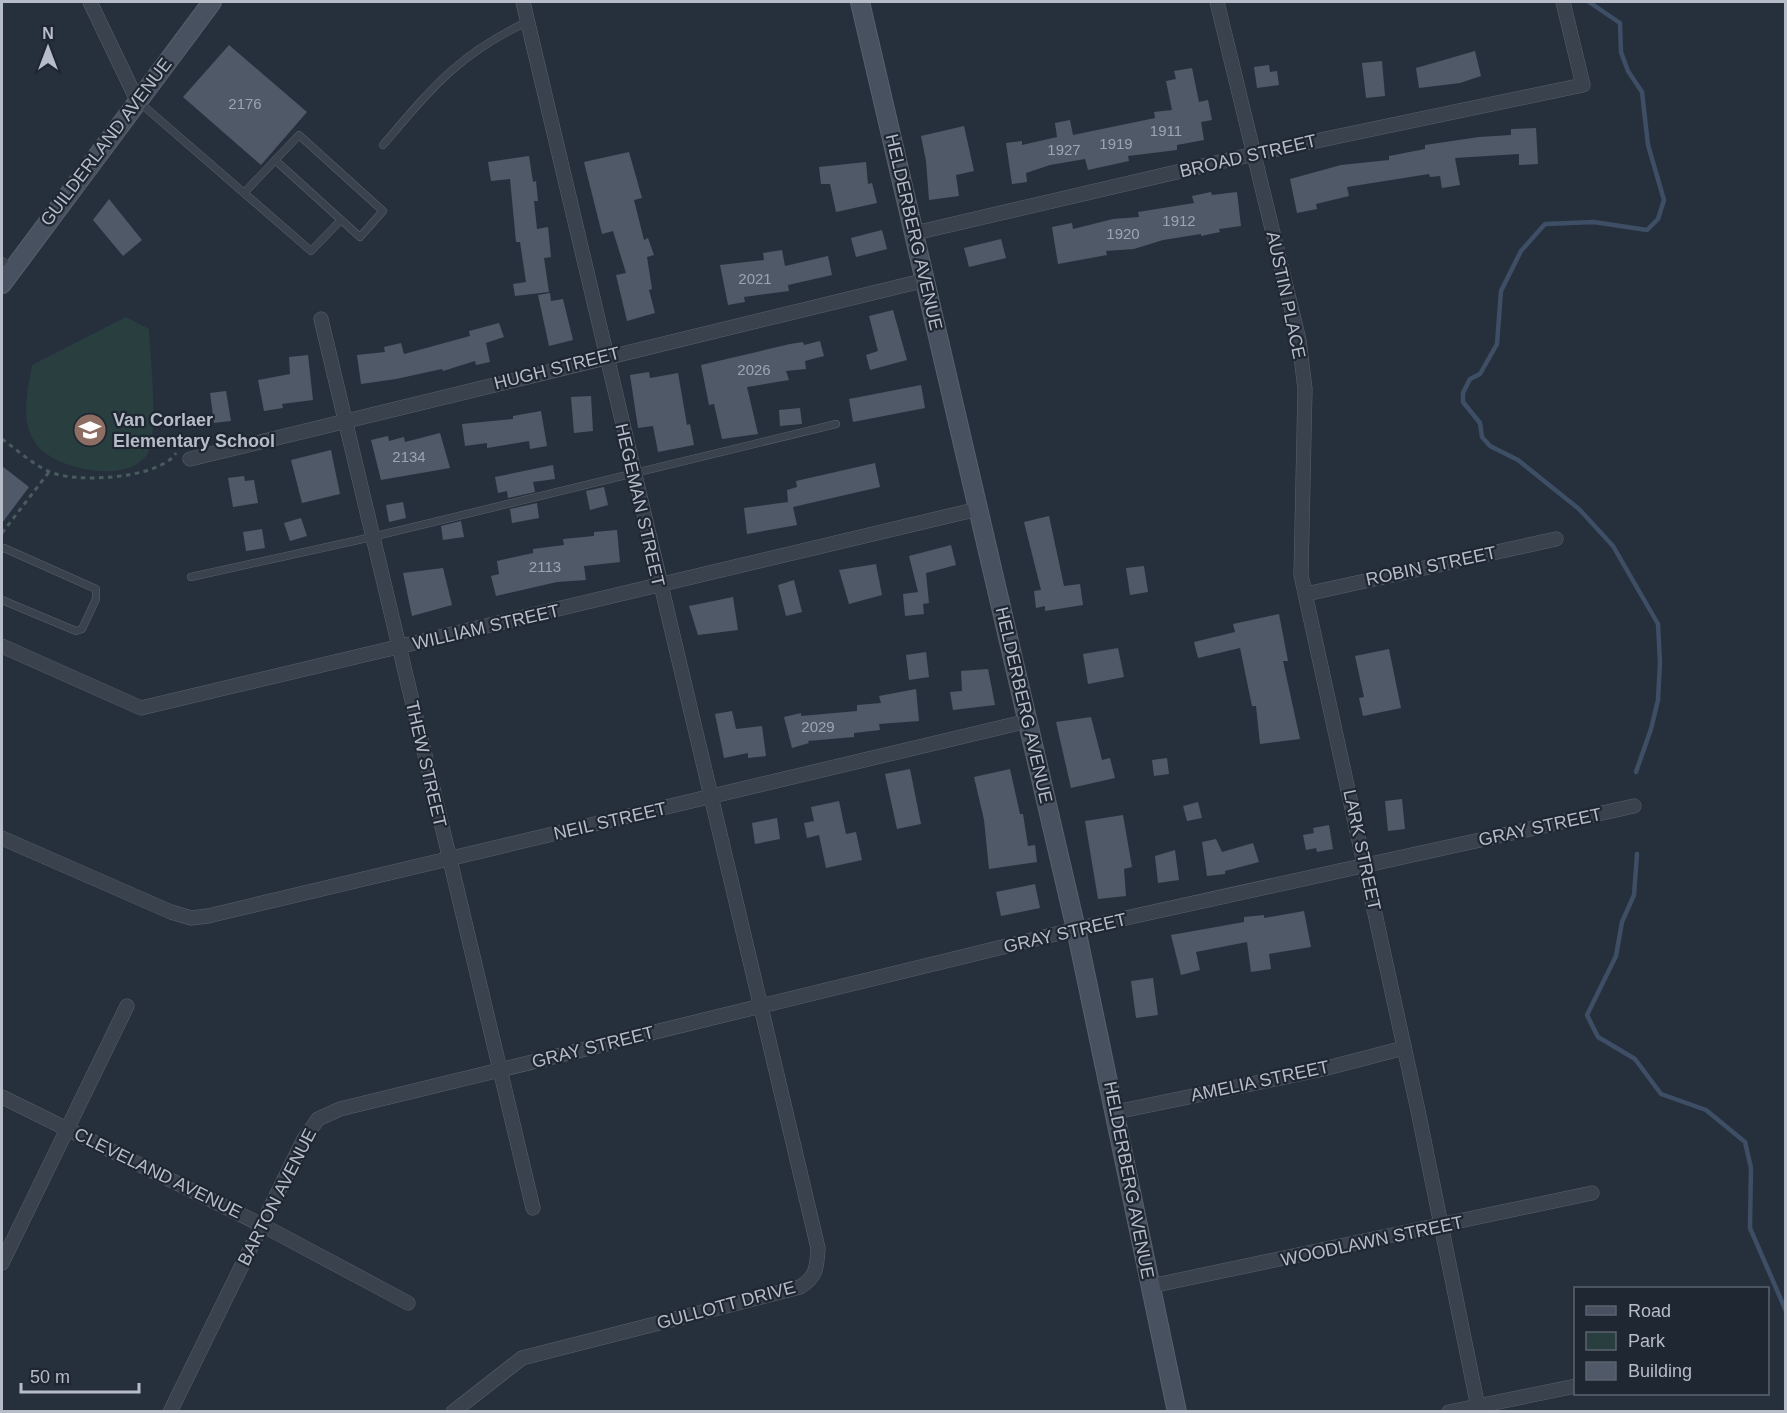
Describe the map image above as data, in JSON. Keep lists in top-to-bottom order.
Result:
{
  "streets": {
    "street": [
      "GUILDERLAND AVENUE",
      "BROAD STREET",
      "HELDERBERG AVENUE",
      "AUSTIN PLACE",
      "HUGH STREET",
      "HEGEMAN STREET",
      "ROBIN STREET",
      "WILLIAM STREET",
      "THEW STREET",
      "NEIL STREET",
      "GRAY STREET",
      "LARK STREET",
      "AMELIA STREET",
      "CLEVELAND AVENUE",
      "BARTON AVENUE",
      "WOODLAWN STREET",
      "GULLOTT DRIVE"
    ]
  },
  "crossings": [
    ["BROAD STREET", "HELDERBERG AVENUE"],
    ["BROAD STREET", "AUSTIN PLACE"],
    ["HELDERBERG AVENUE", "HUGH STREET"],
    ["HELDERBERG AVENUE", "WILLIAM STREET"],
    ["HELDERBERG AVENUE", "NEIL STREET"],
    ["HELDERBERG AVENUE", "GRAY STREET"],
    ["HELDERBERG AVENUE", "AMELIA STREET"],
    ["HELDERBERG AVENUE", "WOODLAWN STREET"],
    ["AUSTIN PLACE", "ROBIN STREET"],
    ["AUSTIN PLACE", "LARK STREET"],
    ["HUGH STREET", "HEGEMAN STREET"],
    ["HUGH STREET", "THEW STREET"],
    ["HEGEMAN STREET", "WILLIAM STREET"],
    ["HEGEMAN STREET", "NEIL STREET"],
    ["HEGEMAN STREET", "GRAY STREET"],
    ["HEGEMAN STREET", "GULLOTT DRIVE"],
    ["ROBIN STREET", "LARK STREET"],
    ["WILLIAM STREET", "THEW STREET"],
    ["THEW STREET", "NEIL STREET"],
    ["THEW STREET", "GRAY STREET"],
    ["THEW STREET", "BARTON AVENUE"],
    ["GRAY STREET", "LARK STREET"],
    ["GRAY STREET", "BARTON AVENUE"],
    ["GRAY STREET", "GULLOTT DRIVE"],
    ["LARK STREET", "AMELIA STREET"],
    ["LARK STREET", "WOODLAWN STREET"],
    ["CLEVELAND AVENUE", "BARTON AVENUE"]
  ],
  "places": {
    "school or university": ["Van Corlaer Elementary School"]
  },
  "house_numbers": [
    "2176",
    "1911",
    "1919",
    "1927",
    "1912",
    "1920",
    "2021",
    "2026",
    "2134",
    "2113",
    "2029"
  ],
  "legend": ["Road", "Park", "Building"],
  "scale_bar": "50 m",
  "north": "top"
}
